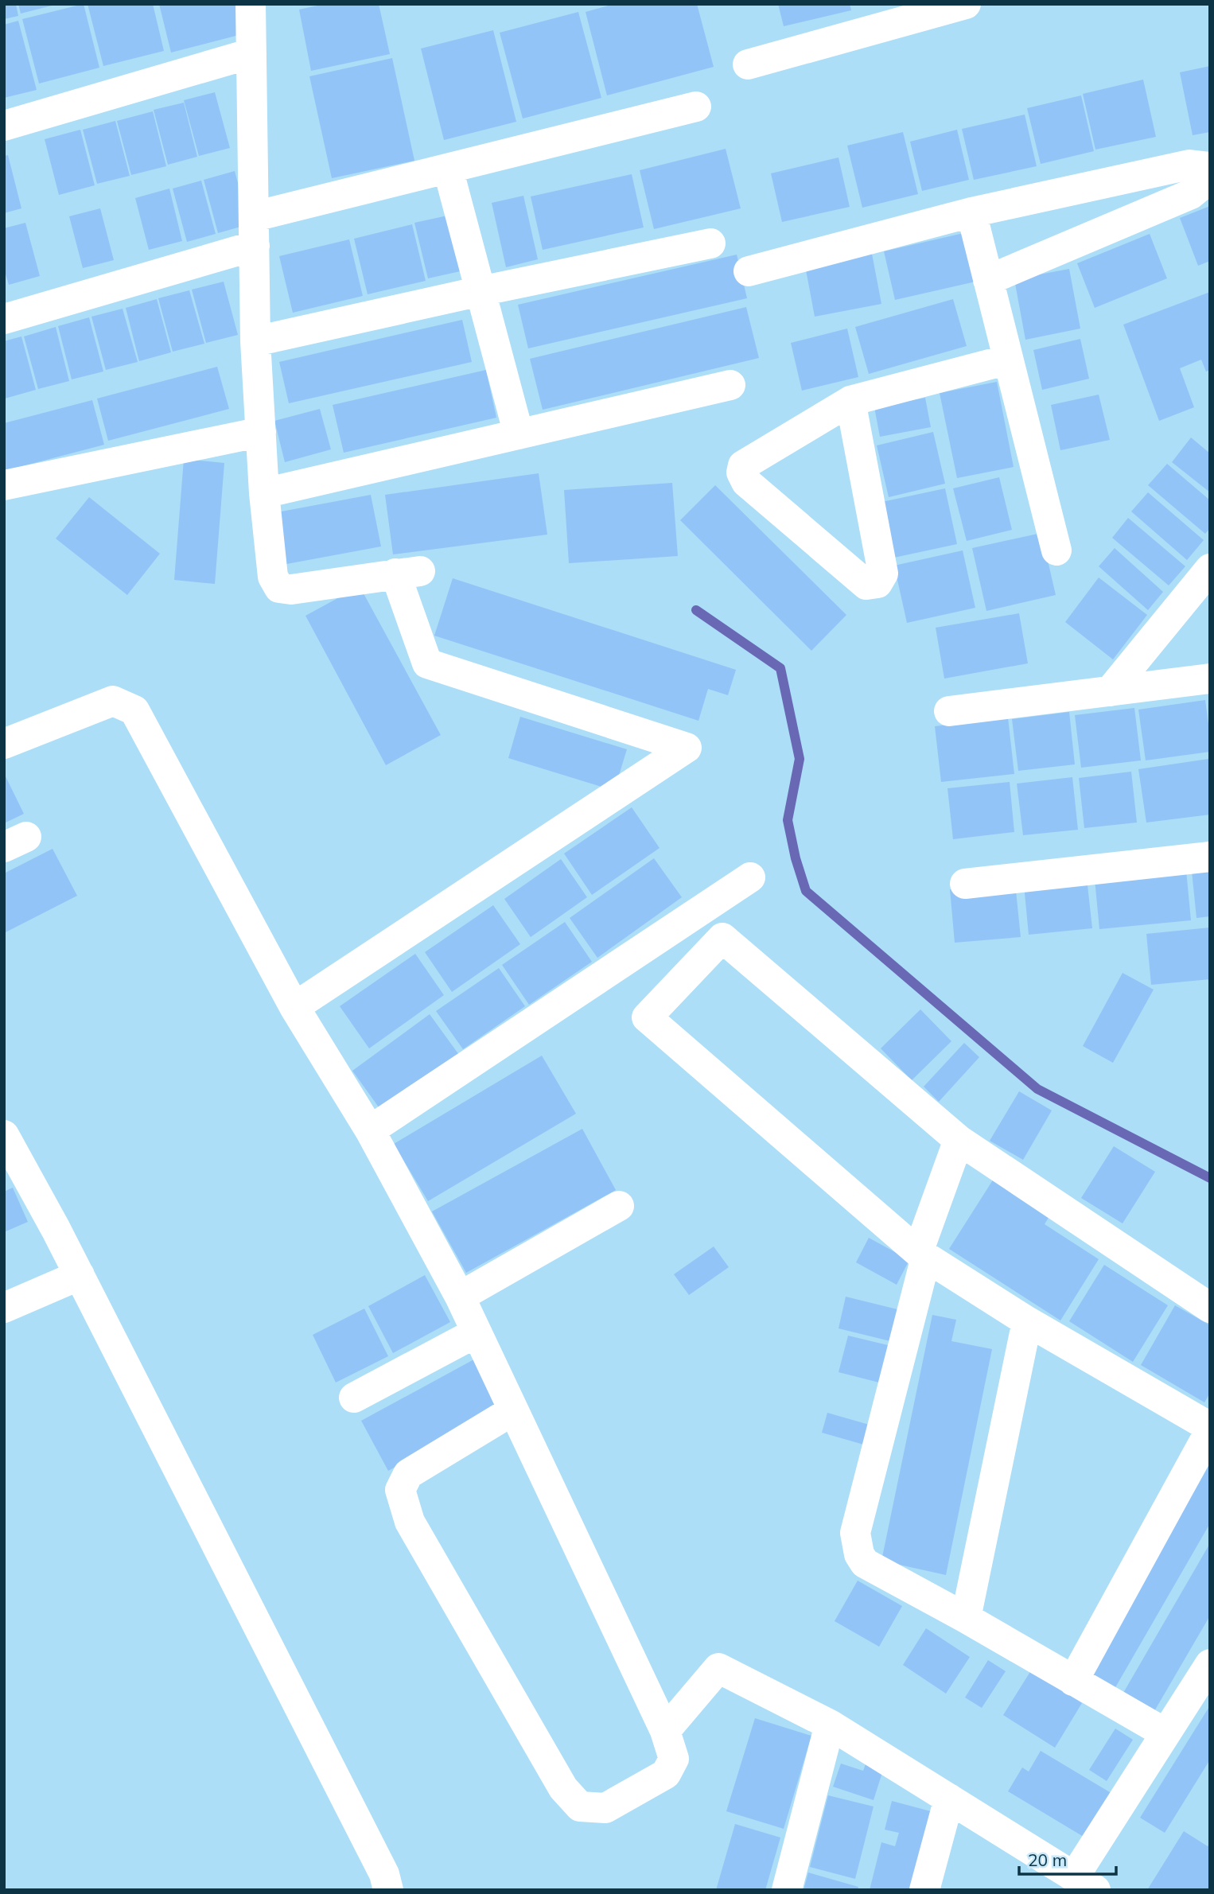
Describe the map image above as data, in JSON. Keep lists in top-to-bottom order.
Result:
{
  "scale_bar": "20 m"
}
